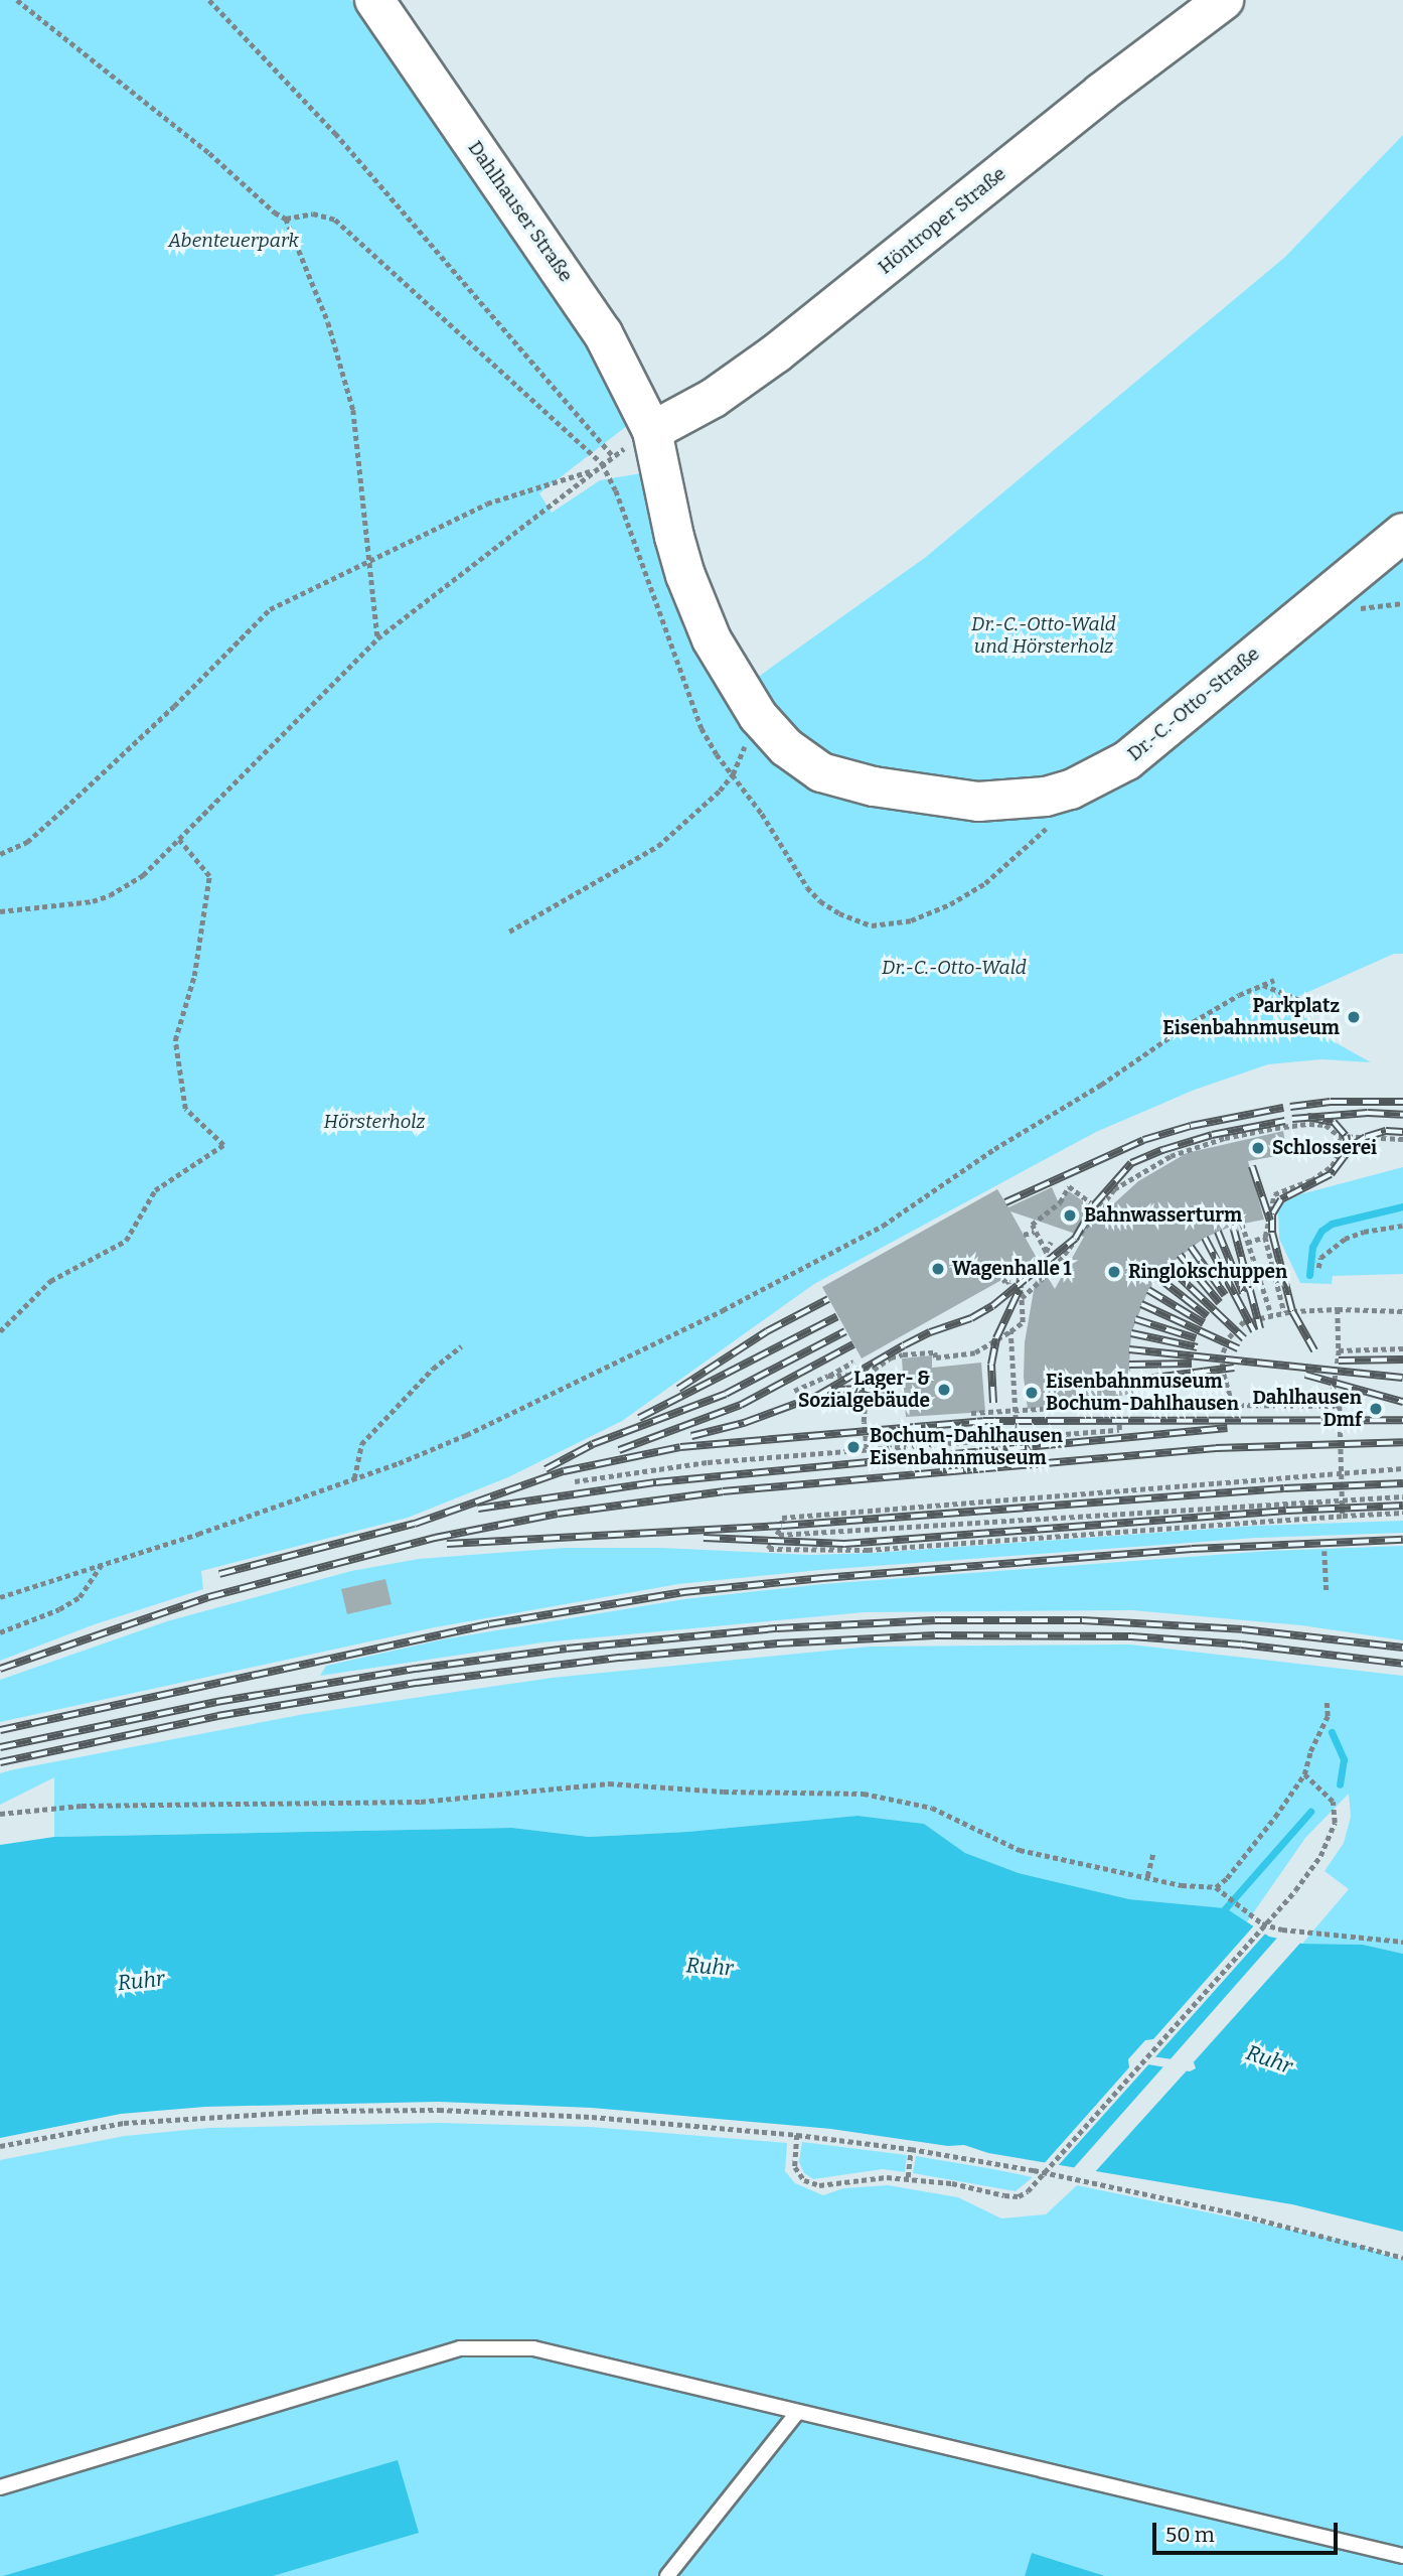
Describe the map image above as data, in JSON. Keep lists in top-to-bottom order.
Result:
{
  "streets": {
    "street": ["Dahlhauser Straße", "Höntroper Straße", "Dr.-C.-Otto-Straße"]
  },
  "crossings": [
    ["Dahlhauser Straße", "Höntroper Straße"],
    ["Dahlhauser Straße", "Dr.-C.-Otto-Straße"]
  ],
  "water": ["Ruhr"],
  "parks": [
    "Abenteuerpark",
    "Dr.-C.-Otto-Wald und Hörsterholz",
    "Dr.-C.-Otto-Wald",
    "Hörsterholz"
  ],
  "places": [
    "Parkplatz Eisenbahnmuseum",
    "Schlosserei",
    "Bahnwasserturm",
    "Wagenhalle 1",
    "Ringlokschuppen",
    "Lager- & Sozialgebäude",
    "Eisenbahnmuseum Bochum-Dahlhausen",
    "Dahlhausen Dmf",
    "Bochum-Dahlhausen Eisenbahnmuseum"
  ],
  "scale_bar": "50 m"
}
